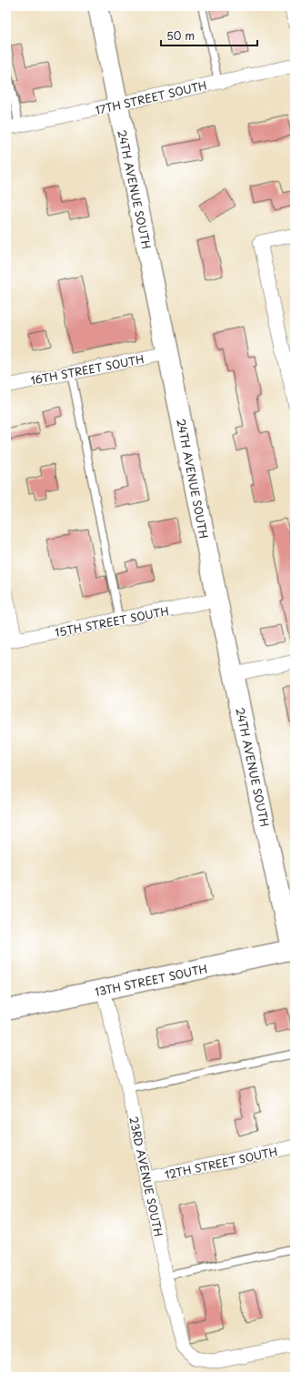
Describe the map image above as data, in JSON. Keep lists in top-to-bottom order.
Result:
{
  "streets": {
    "street": [
      "17TH STREET SOUTH",
      "24TH AVENUE SOUTH",
      "16TH STREET SOUTH",
      "15TH STREET SOUTH",
      "13TH STREET SOUTH",
      "12TH STREET SOUTH",
      "23RD AVENUE SOUTH"
    ]
  },
  "crossings": [
    ["17TH STREET SOUTH", "24TH AVENUE SOUTH"],
    ["24TH AVENUE SOUTH", "16TH STREET SOUTH"],
    ["24TH AVENUE SOUTH", "15TH STREET SOUTH"],
    ["24TH AVENUE SOUTH", "13TH STREET SOUTH"],
    ["13TH STREET SOUTH", "23RD AVENUE SOUTH"],
    ["12TH STREET SOUTH", "23RD AVENUE SOUTH"]
  ],
  "scale_bar": "50 m"
}
